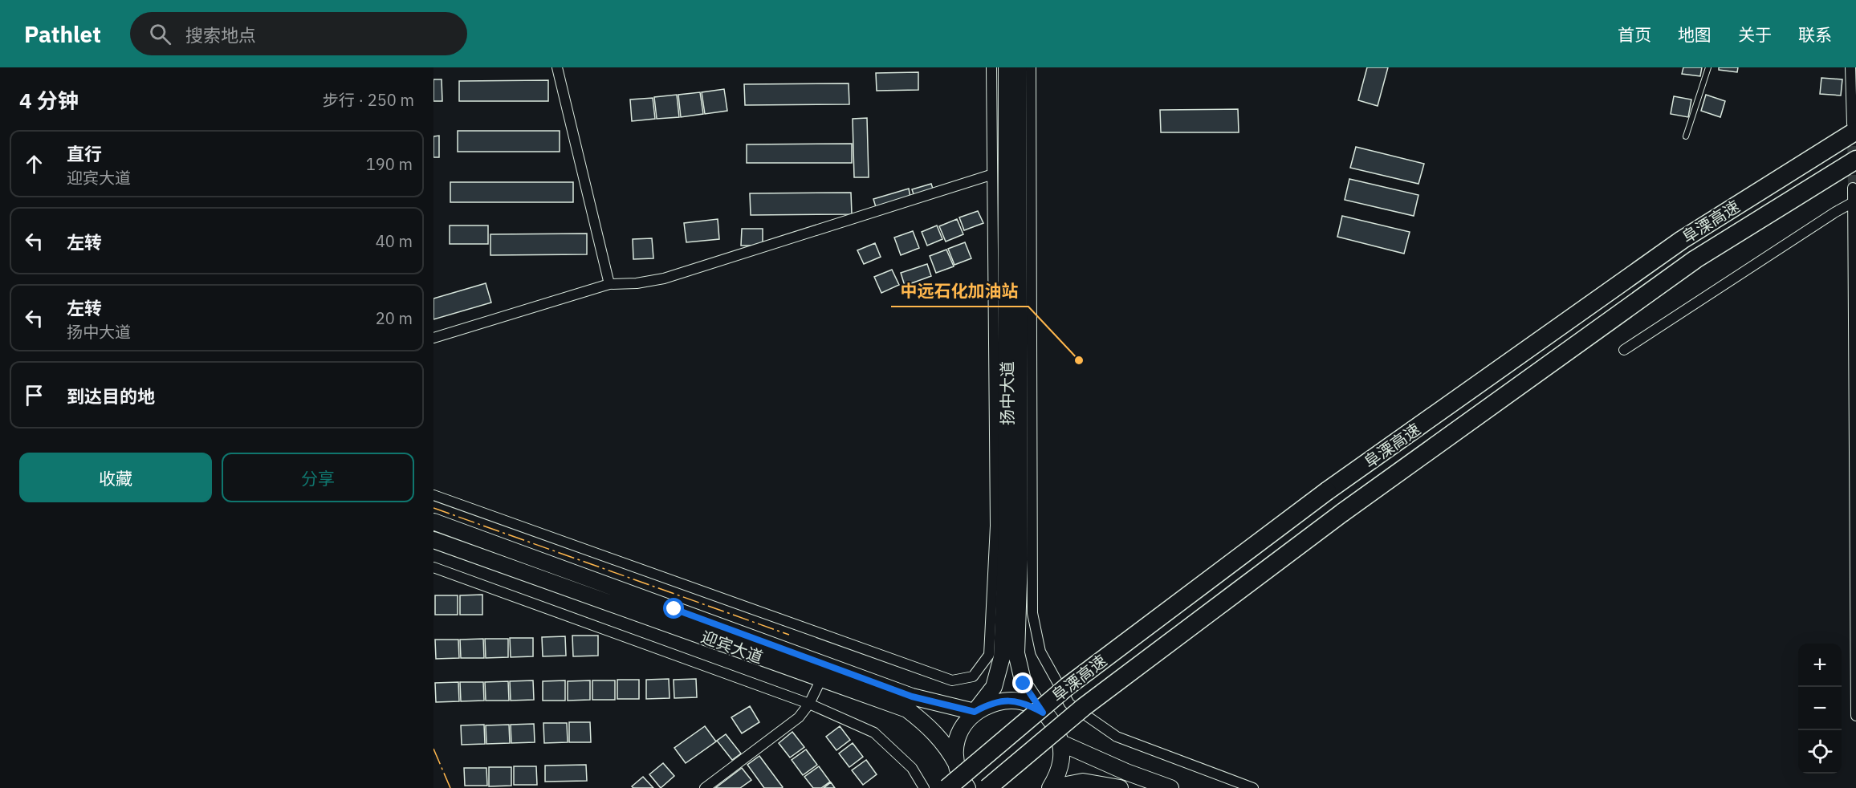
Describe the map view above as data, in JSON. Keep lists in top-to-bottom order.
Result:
{
  "streets": {
    "highway": ["阜溧高速"],
    "main road": ["扬中大道", "迎宾大道"]
  },
  "crossings": [
    ["扬中大道", "迎宾大道"]
  ],
  "places": ["中远石化加油站"],
  "page": {
    "header": "Pathlet",
    "search": "搜索地点",
    "nav": [
      "首页",
      "地图",
      "关于",
      "联系"
    ],
    "heading": ["4 分钟", "步行 · 250 m"],
    "list": [
      ["直行", "迎宾大道", "190 m"],
      ["左转", "40 m"],
      ["左转", "扬中大道", "20 m"],
      "到达目的地"
    ],
    "buttons": ["收藏", "分享"],
    "map_buttons": ["+", "−"]
  }
}
